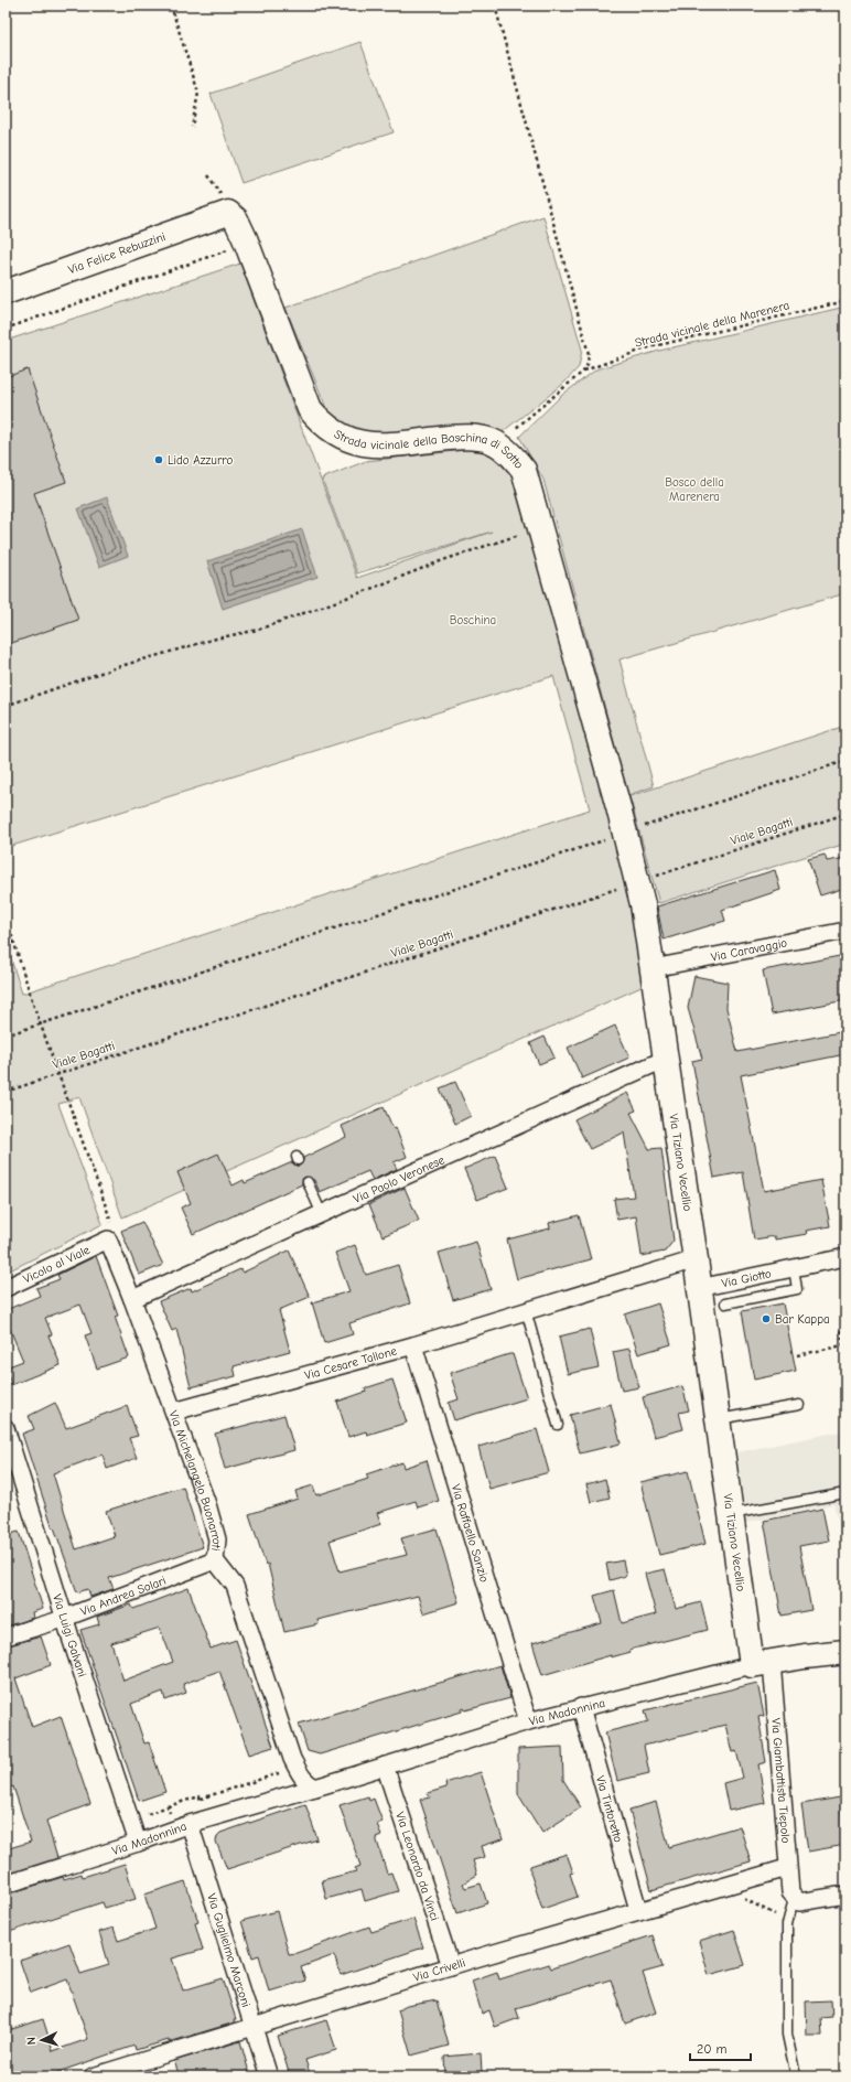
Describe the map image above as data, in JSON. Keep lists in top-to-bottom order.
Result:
{
  "streets": {
    "street": [
      "Via Felice Rebuzzini",
      "Strada vicinale della Boschina di Sotto",
      "Via Caravaggio",
      "Via Tiziano Vecellio",
      "Via Paolo Veronese",
      "Vicolo al Viale",
      "Via Giotto",
      "Via Cesare Tallone",
      "Via Michelangelo Buonarroti",
      "Via Raffaello Sanzio",
      "Via Andrea Solari",
      "Via Luigi Galvani",
      "Via Madonnina",
      "Via Giambattista Tiepolo",
      "Via Tintoretto",
      "Via Leonardo da Vinci",
      "Via Guglielmo Marconi",
      "Via Crivelli"
    ],
    "path": ["Strada vicinale della Marenera", "Viale Bagatti"]
  },
  "crossings": [
    ["Via Felice Rebuzzini", "Strada vicinale della Boschina di Sotto"],
    ["Strada vicinale della Boschina di Sotto", "Via Tiziano Vecellio"],
    ["Viale Bagatti", "Via Tiziano Vecellio"],
    ["Via Caravaggio", "Via Tiziano Vecellio"],
    ["Via Tiziano Vecellio", "Via Paolo Veronese"],
    ["Via Tiziano Vecellio", "Via Giotto"],
    ["Via Tiziano Vecellio", "Via Cesare Tallone"],
    ["Via Tiziano Vecellio", "Via Madonnina"],
    ["Via Tiziano Vecellio", "Via Giambattista Tiepolo"],
    ["Via Paolo Veronese", "Via Michelangelo Buonarroti"],
    ["Vicolo al Viale", "Via Michelangelo Buonarroti"],
    ["Via Cesare Tallone", "Via Michelangelo Buonarroti"],
    ["Via Cesare Tallone", "Via Raffaello Sanzio"],
    ["Via Michelangelo Buonarroti", "Via Andrea Solari"],
    ["Via Michelangelo Buonarroti", "Via Madonnina"],
    ["Via Raffaello Sanzio", "Via Madonnina"],
    ["Via Andrea Solari", "Via Luigi Galvani"],
    ["Via Luigi Galvani", "Via Madonnina"],
    ["Via Madonnina", "Via Giambattista Tiepolo"],
    ["Via Madonnina", "Via Tintoretto"],
    ["Via Madonnina", "Via Leonardo da Vinci"],
    ["Via Madonnina", "Via Guglielmo Marconi"],
    ["Via Giambattista Tiepolo", "Via Crivelli"],
    ["Via Tintoretto", "Via Crivelli"],
    ["Via Leonardo da Vinci", "Via Crivelli"],
    ["Via Guglielmo Marconi", "Via Crivelli"]
  ],
  "parks": ["Bosco della Marenera", "Boschina"],
  "places": ["Lido Azzurro", "Bar Kappa"],
  "scale_bar": "20 m",
  "north": "left"
}
